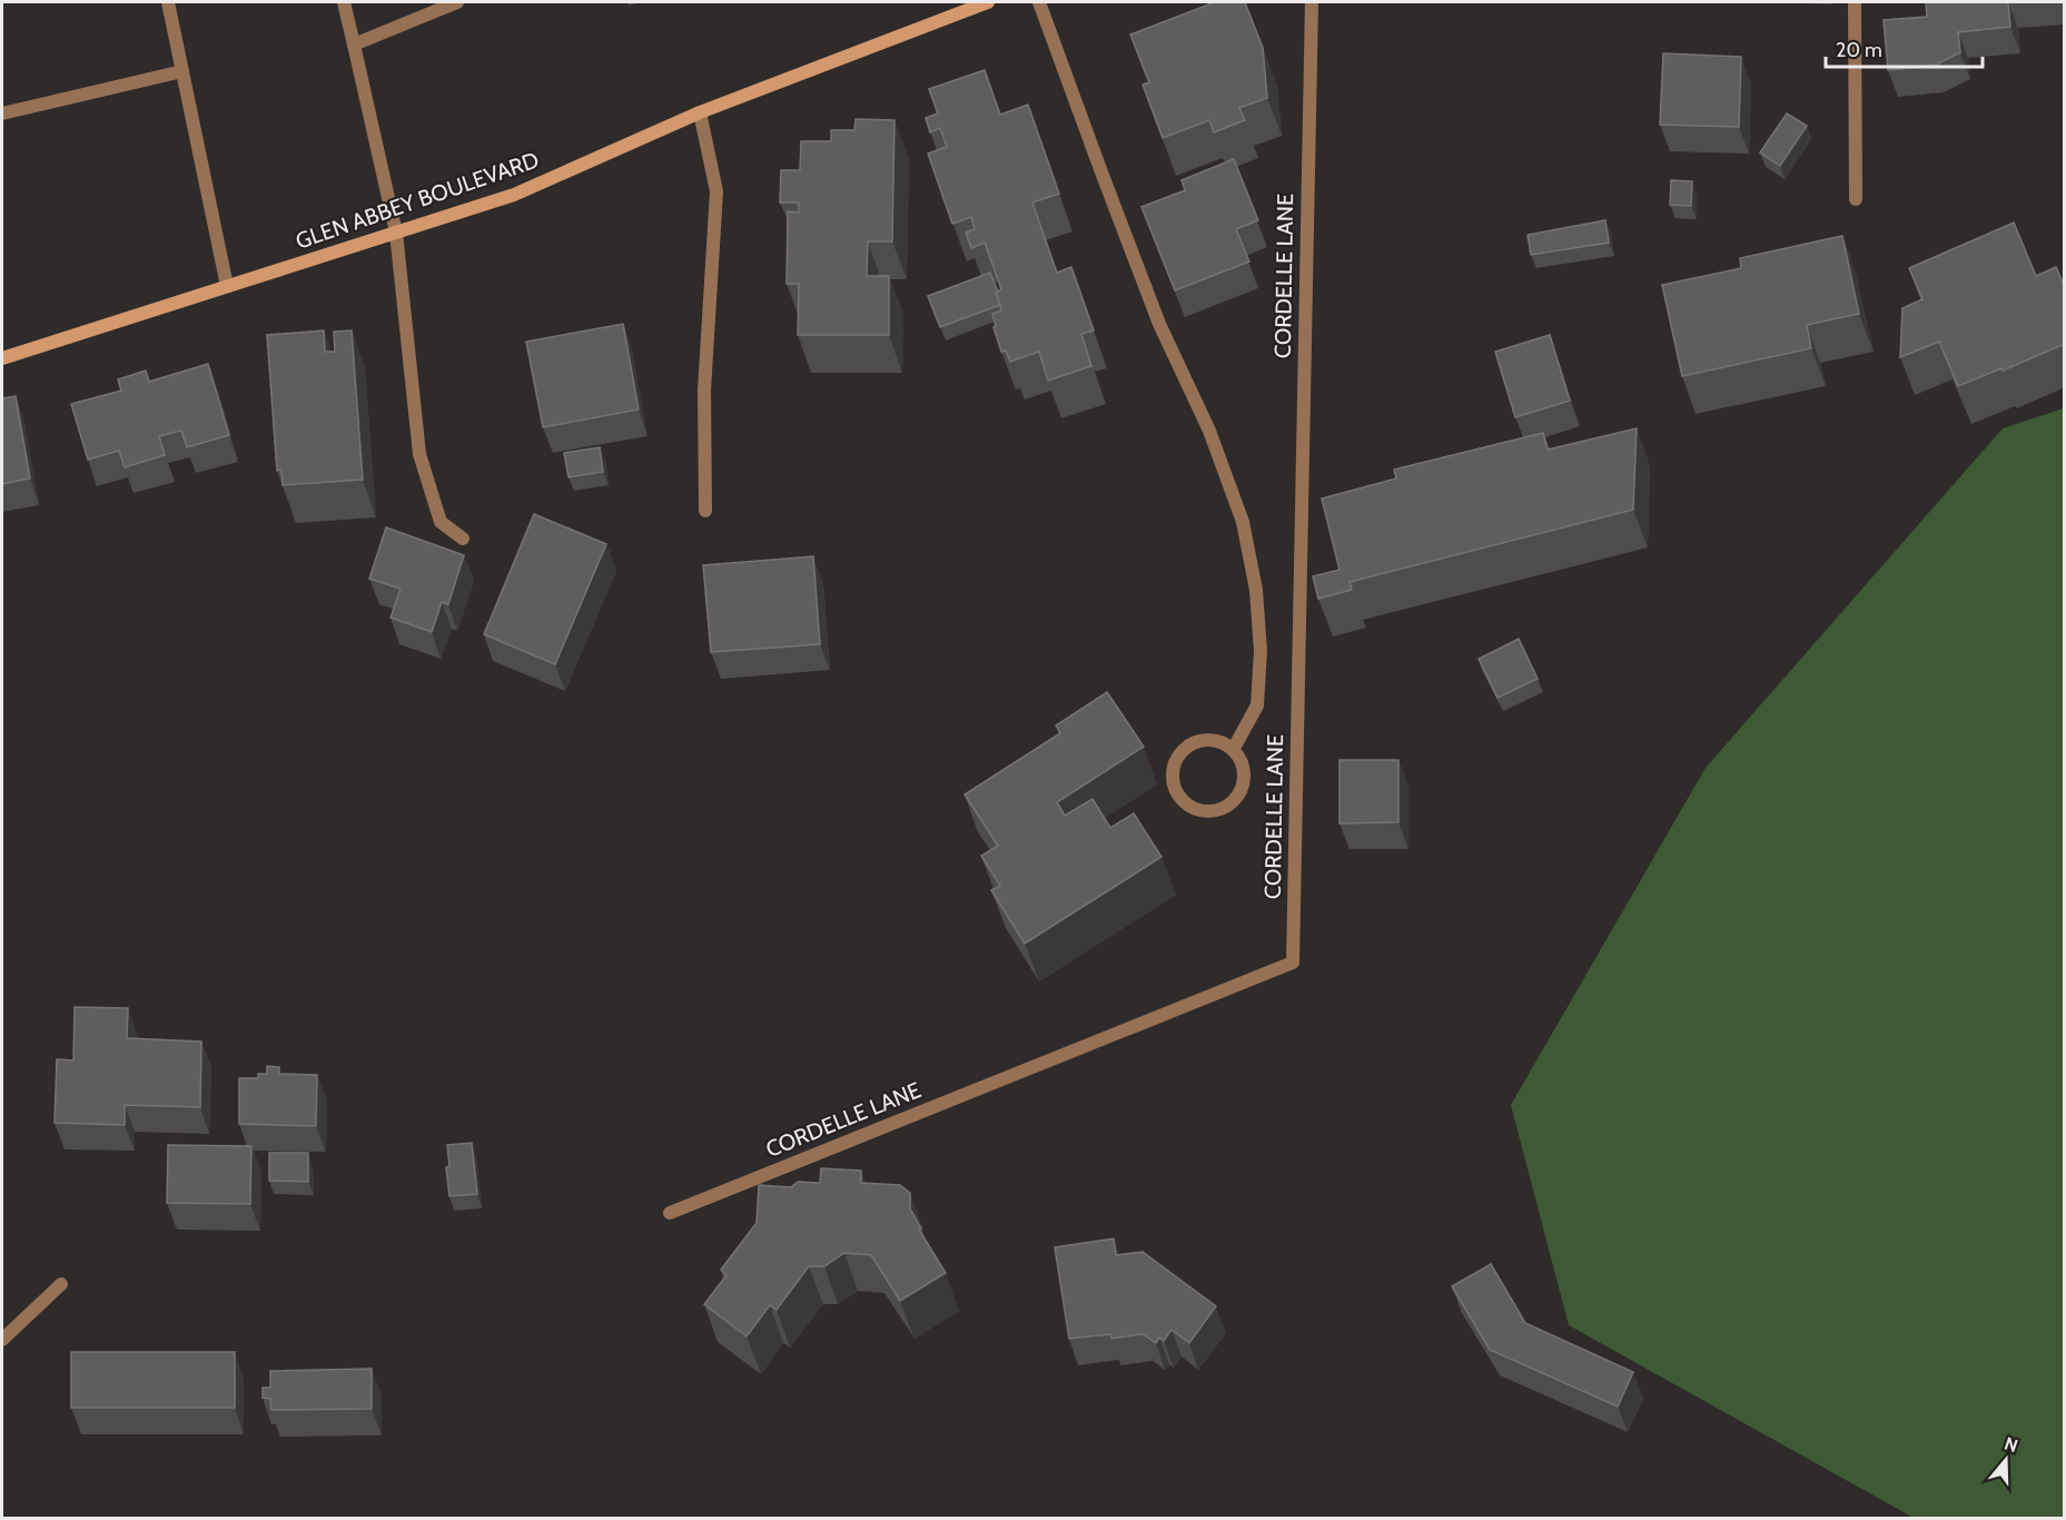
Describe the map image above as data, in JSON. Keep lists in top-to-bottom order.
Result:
{
  "streets": {
    "street": ["GLEN ABBEY BOULEVARD", "CORDELLE LANE"]
  },
  "scale_bar": "20 m",
  "north": "top"
}
